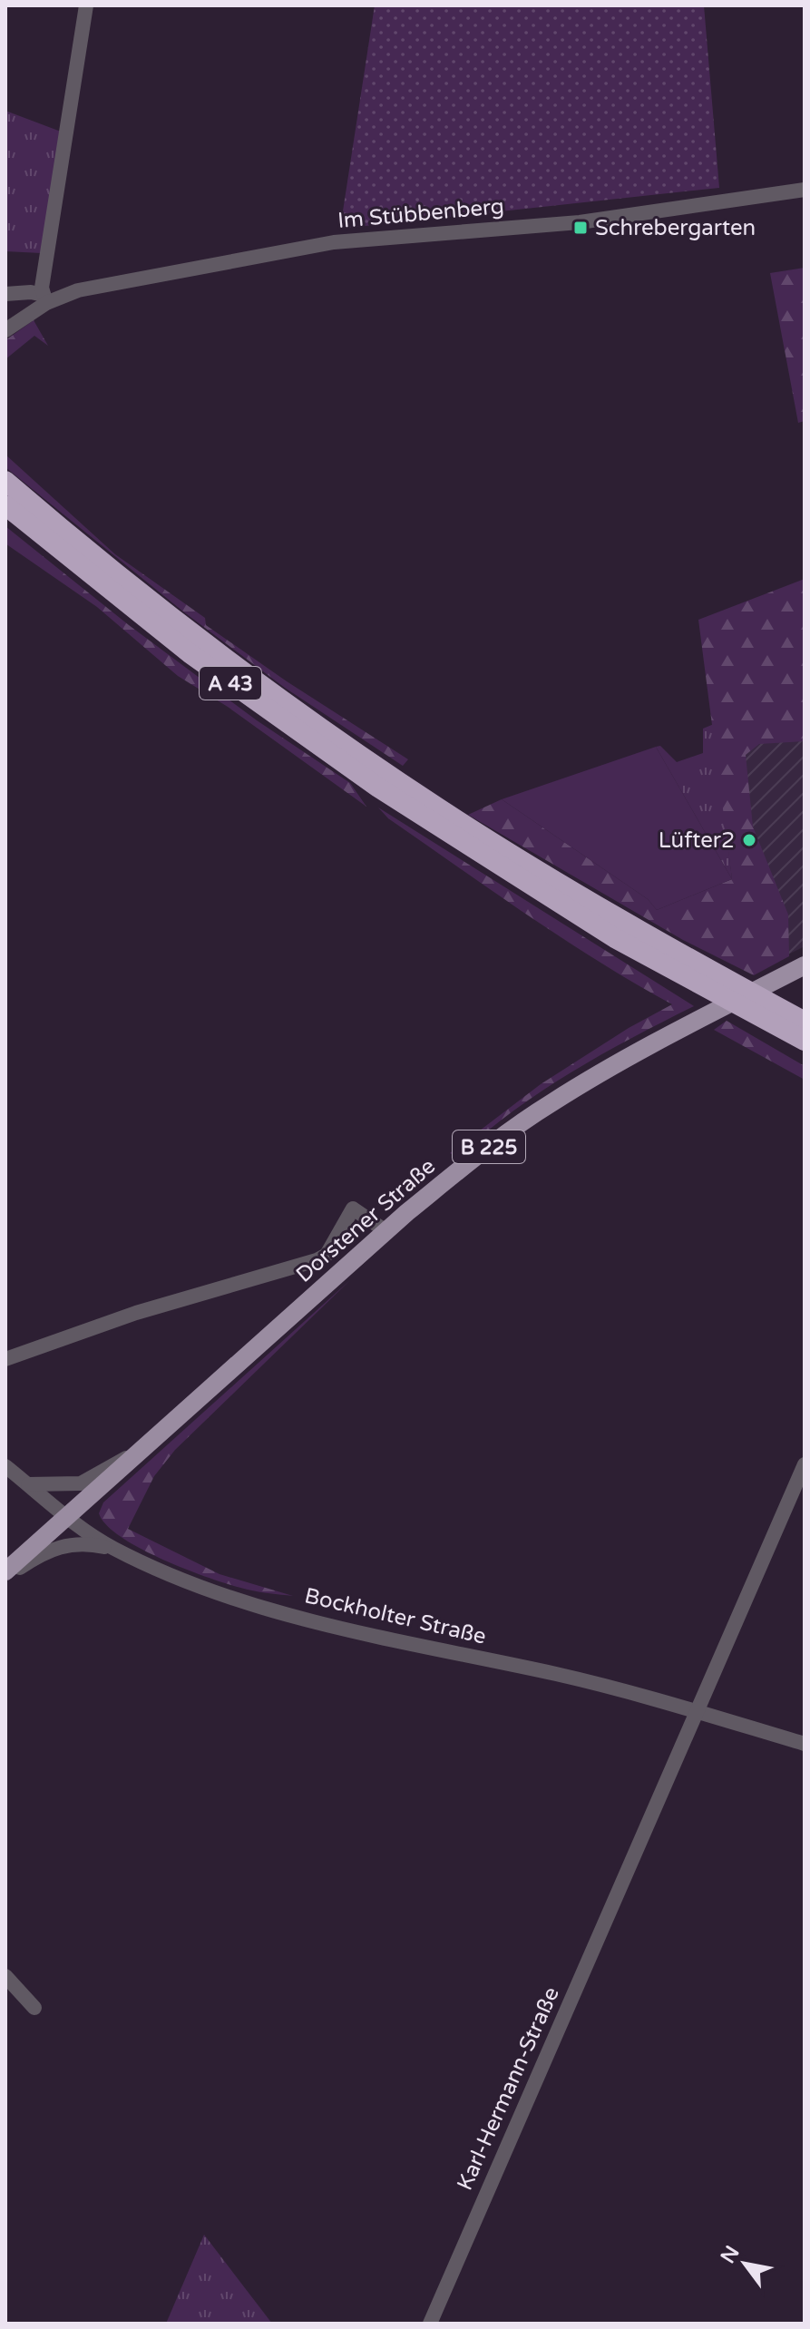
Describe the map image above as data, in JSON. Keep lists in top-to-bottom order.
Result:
{
  "streets": {
    "highway": ["A 43"],
    "main road": ["B 225", "Dorstener Straße"],
    "street": ["Im Stübbenberg", "Bockholter Straße", "Karl-Hermann-Straße"]
  },
  "crossings": [
    ["B 225", "Dorstener Straße"],
    ["B 225", "Bockholter Straße"],
    ["Dorstener Straße", "Bockholter Straße"],
    ["Bockholter Straße", "Karl-Hermann-Straße"]
  ],
  "places": {
    "transit": ["Schrebergarten"],
    "other": ["Lüfter2"]
  },
  "north": "top left"
}
